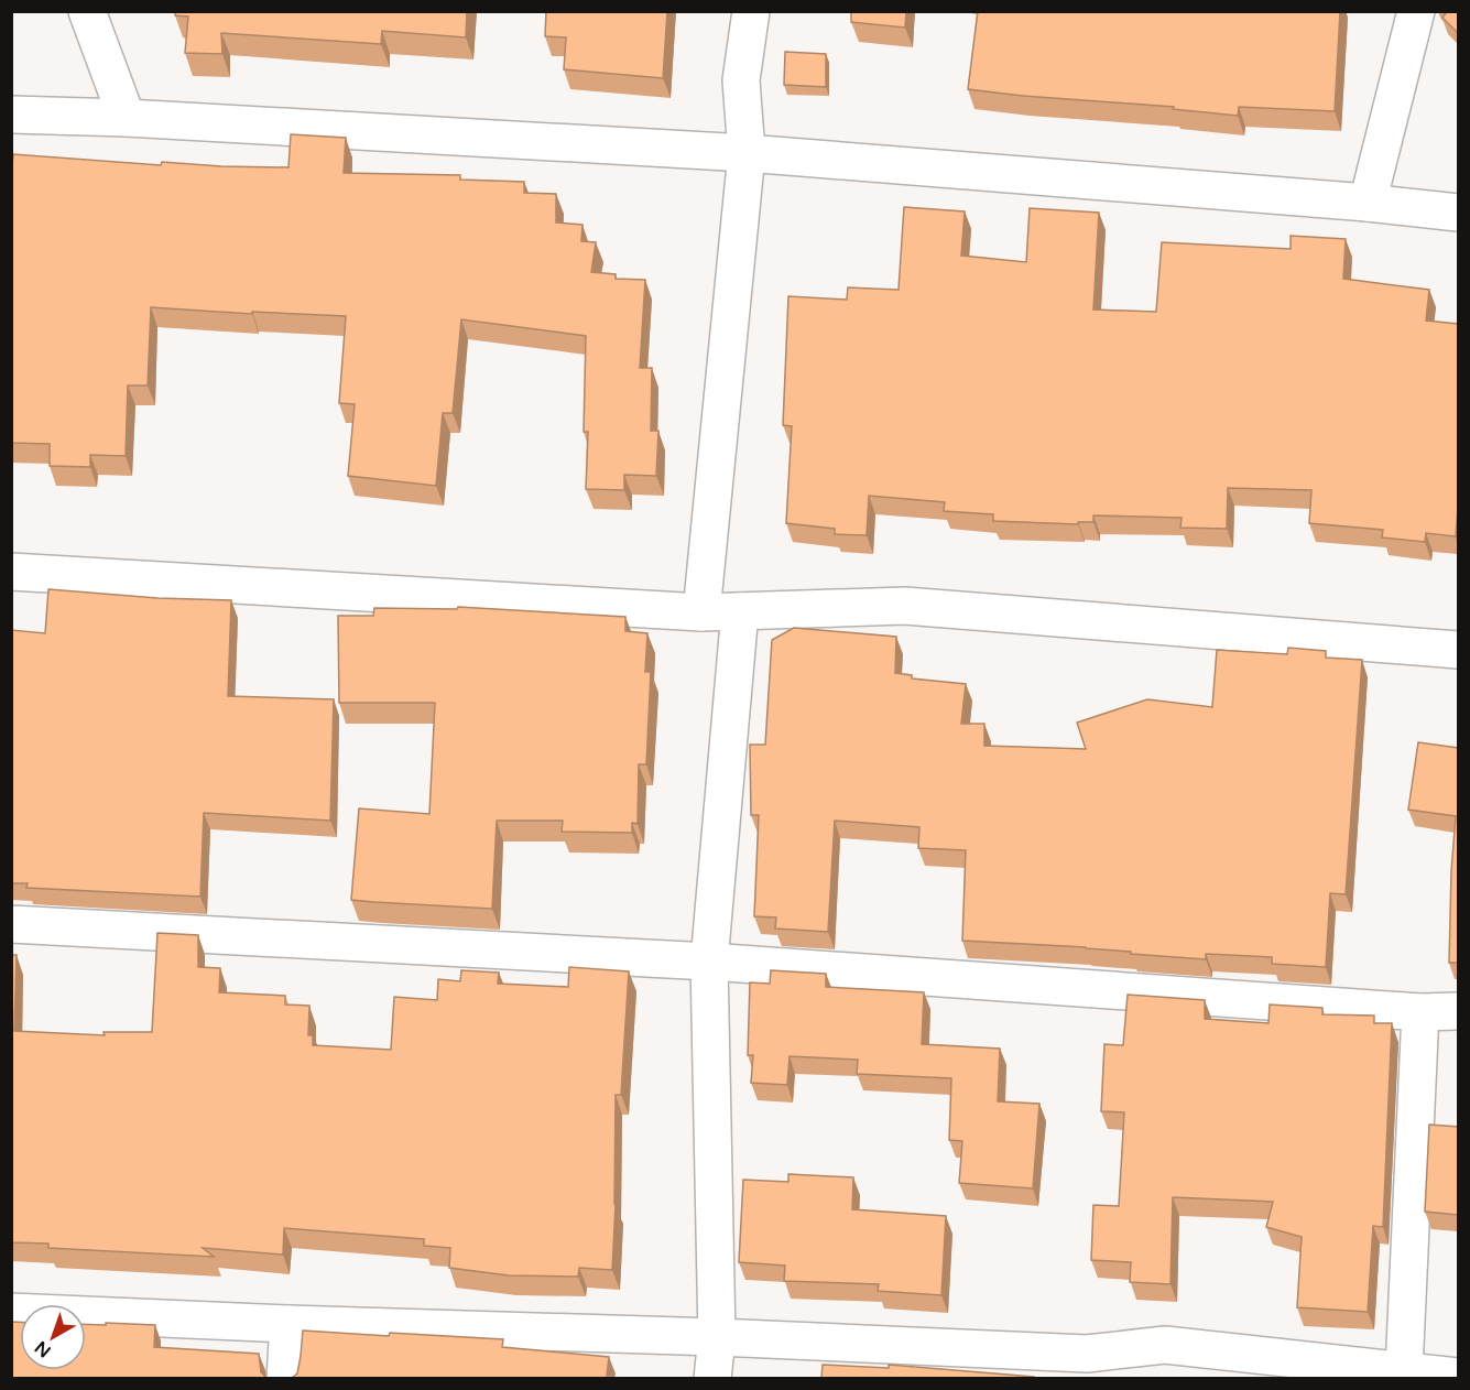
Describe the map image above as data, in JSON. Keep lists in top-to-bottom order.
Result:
{
  "north": "bottom left"
}
